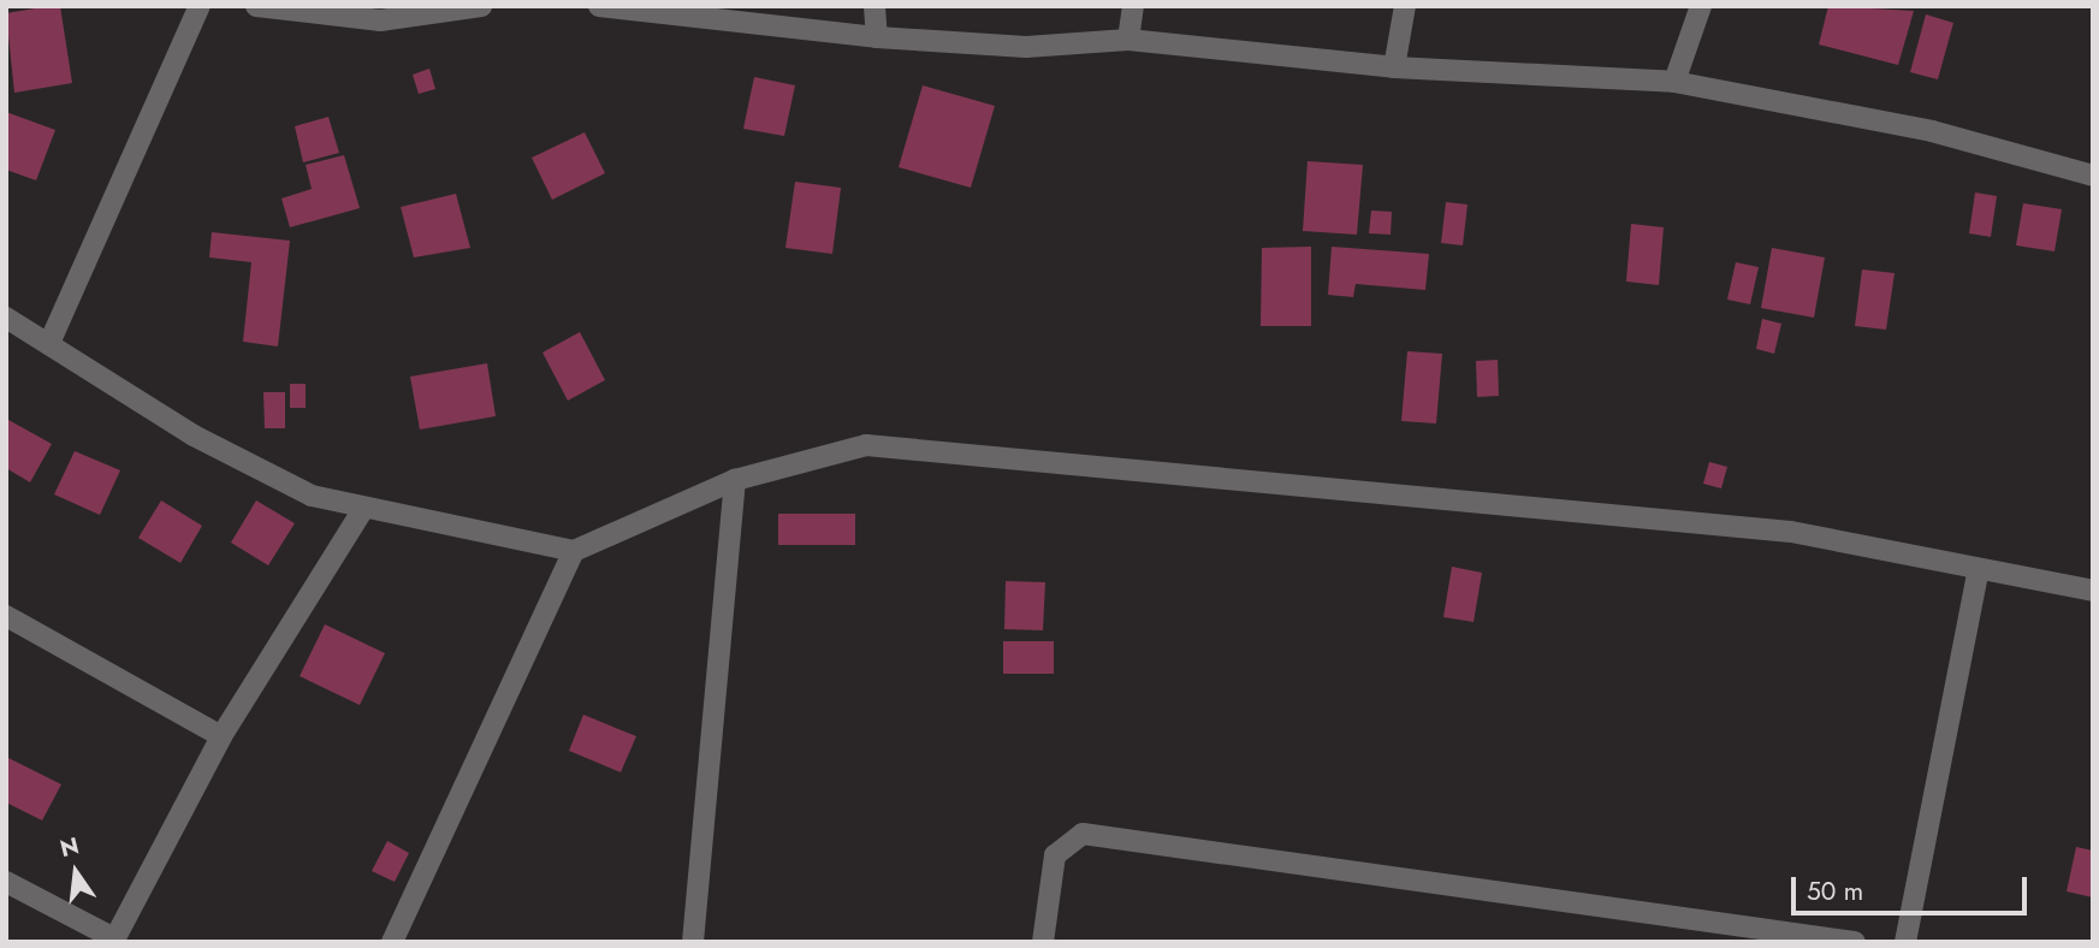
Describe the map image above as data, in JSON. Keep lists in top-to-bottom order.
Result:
{
  "scale_bar": "50 m",
  "north": "top"
}
